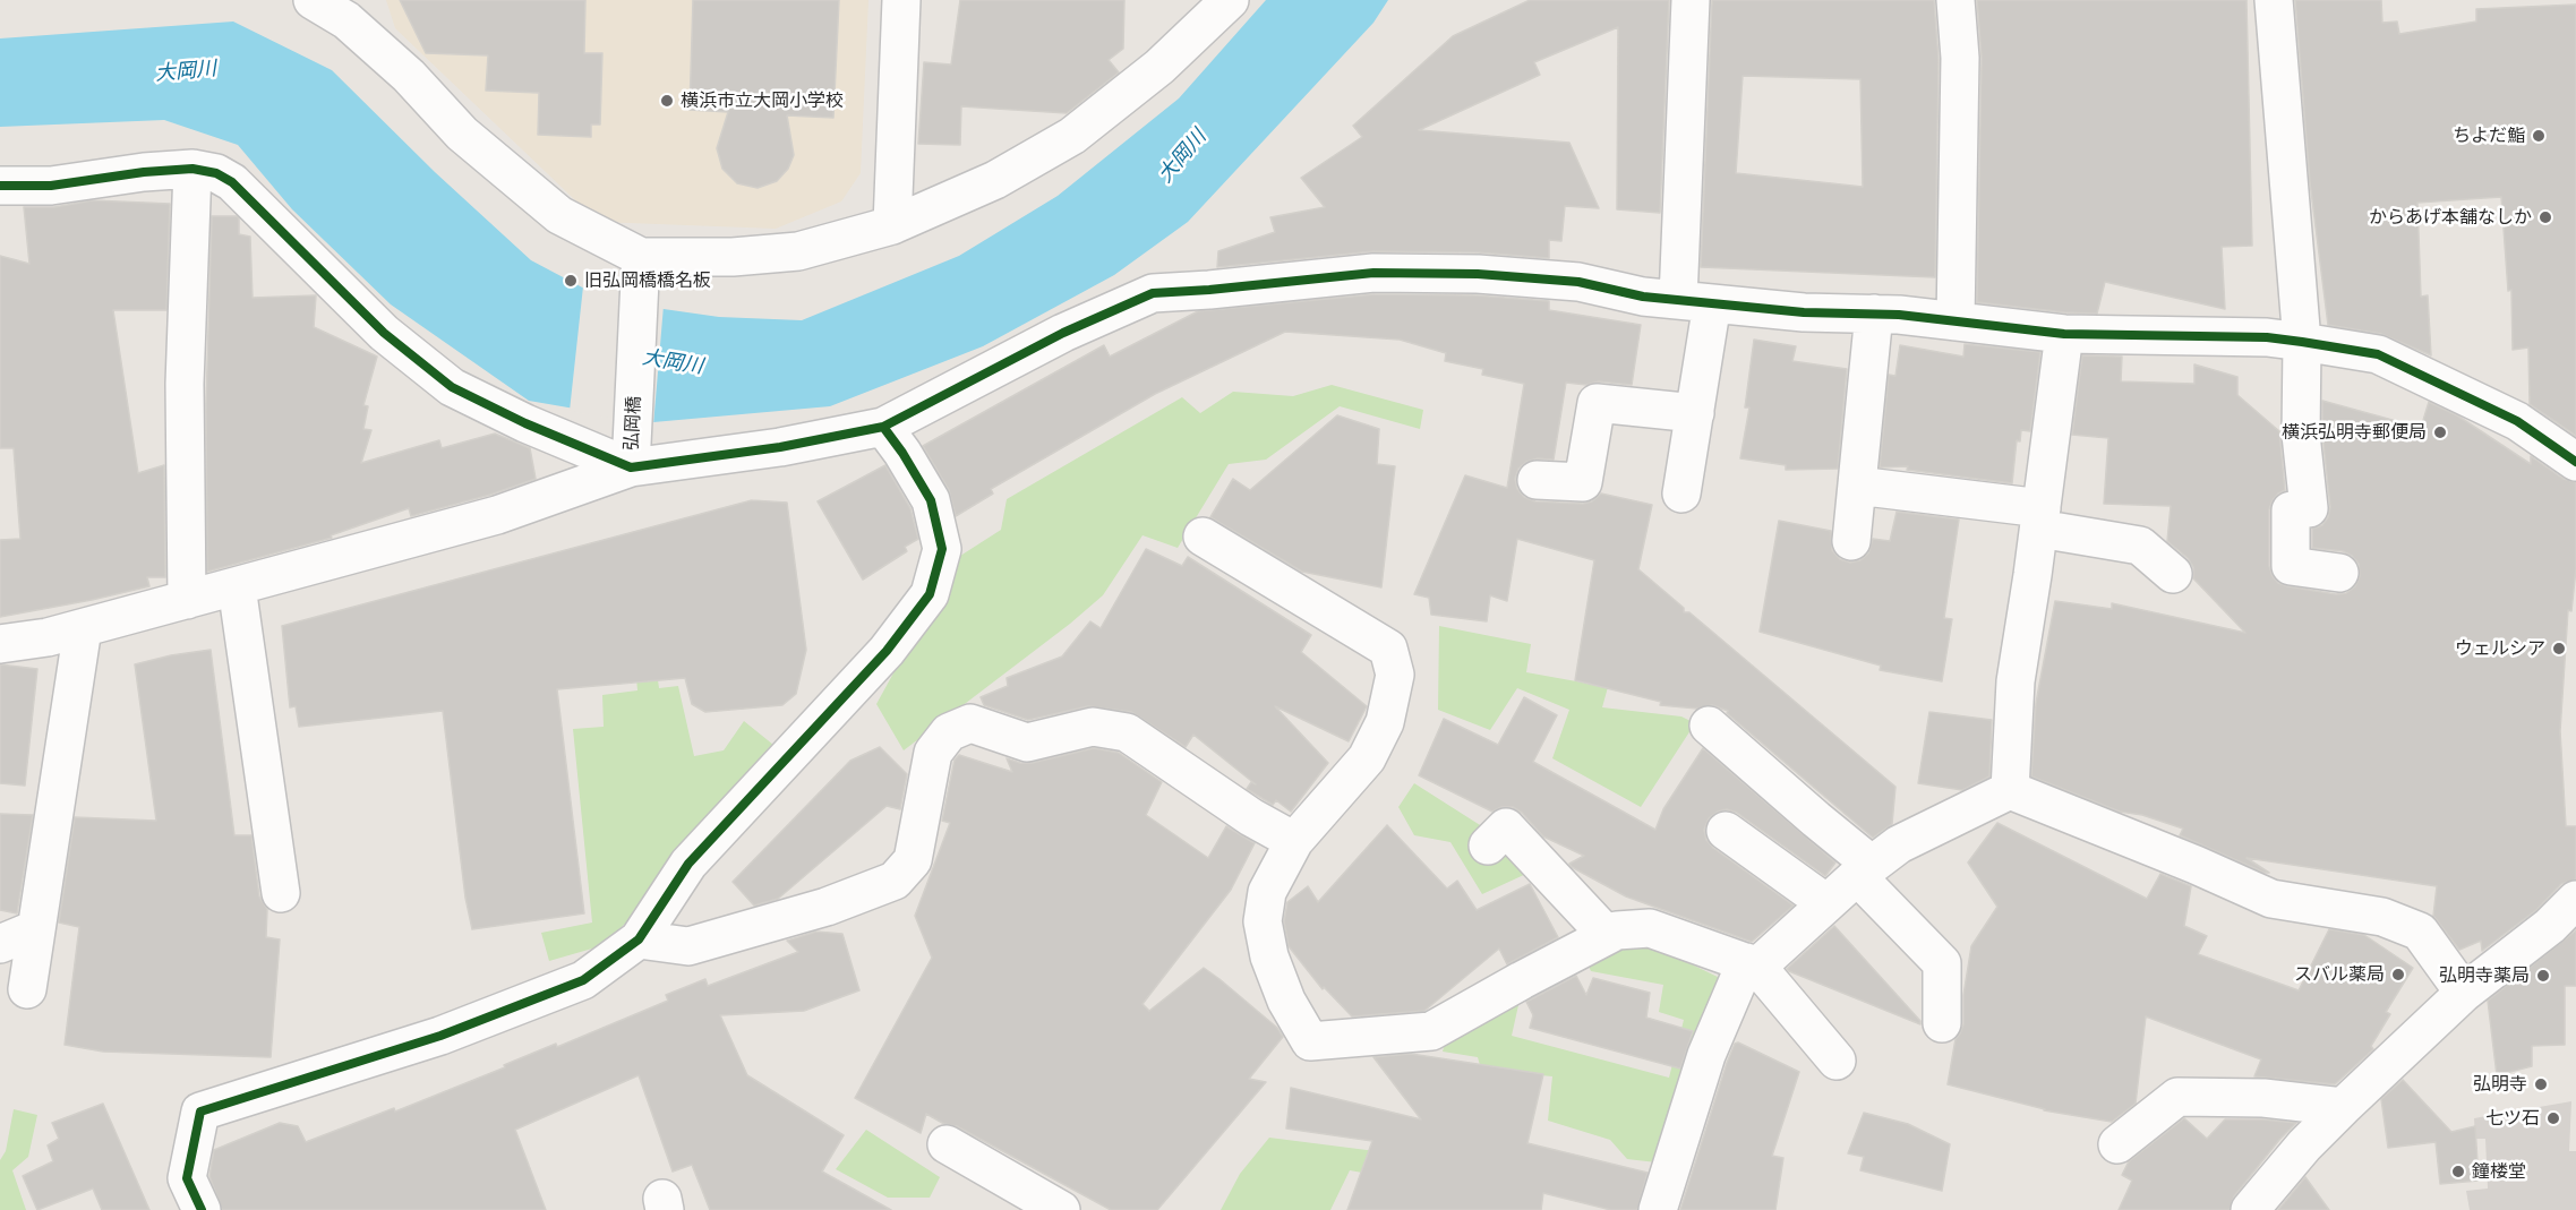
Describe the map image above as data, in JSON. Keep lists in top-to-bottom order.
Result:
{
  "streets": {
    "street": ["弘岡橋"]
  },
  "water": ["大岡川"],
  "places": [
    "横浜市立大岡小学校",
    "ちよだ鮨",
    "からあげ本舗なしか",
    "旧弘岡橋橋名板",
    "横浜弘明寺郵便局",
    "ウェルシア",
    "スバル薬局",
    "弘明寺薬局",
    "弘明寺",
    "七ツ石",
    "鐘楼堂"
  ]
}
